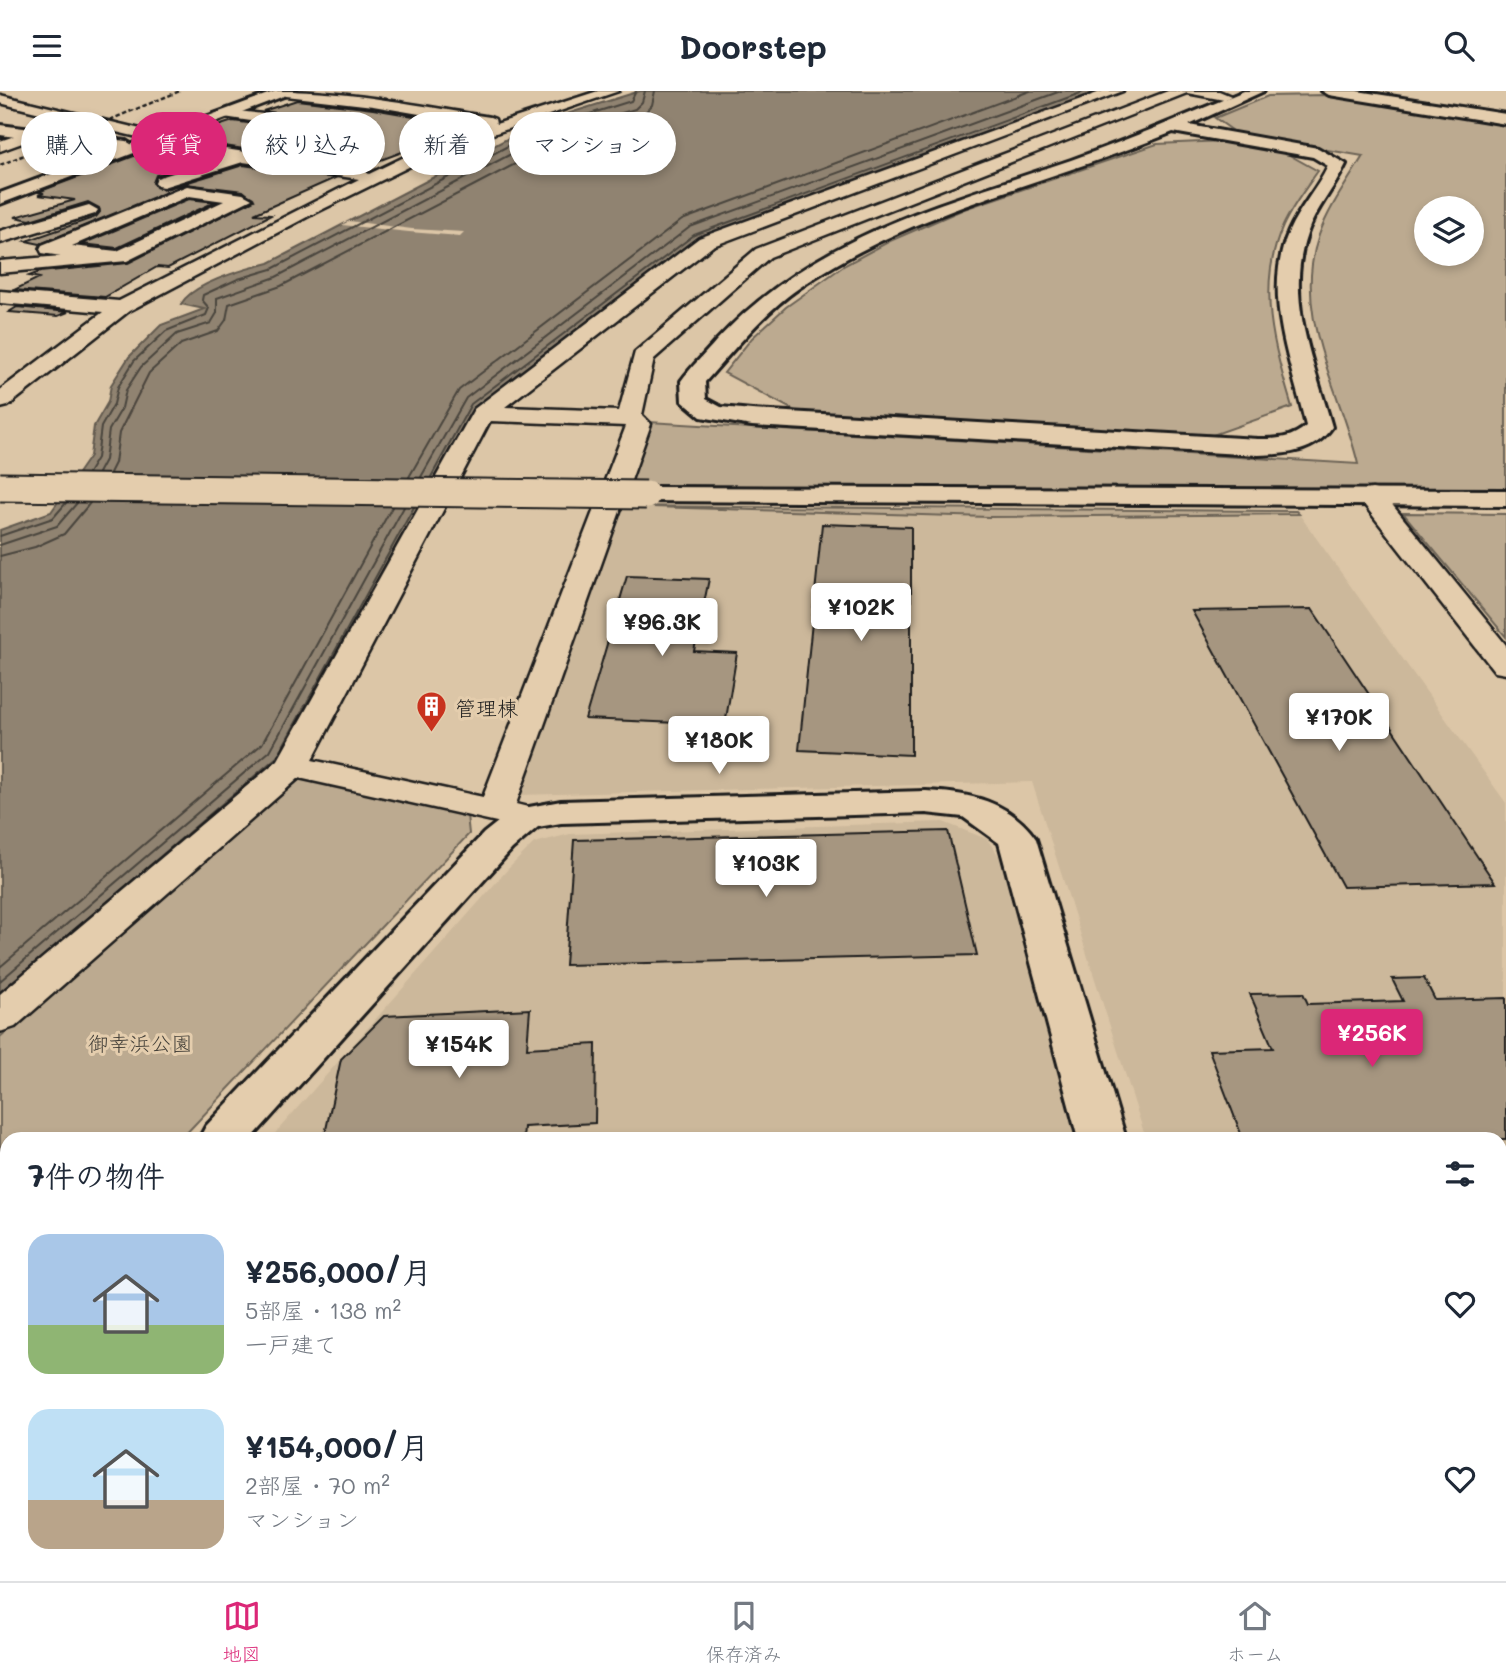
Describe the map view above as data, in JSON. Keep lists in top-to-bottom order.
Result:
{
  "parks": ["御幸浜公園"],
  "places": {
    "building": ["管理棟"]
  },
  "page": {
    "header": "Doorstep",
    "chip": [
      "購入",
      "賃貸",
      "絞り込み",
      "新着",
      "マンション"
    ],
    "price": [
      "¥102K",
      "¥96.3K",
      "¥170K",
      "¥180K",
      "¥103K",
      "¥256K",
      "¥154K"
    ],
    "heading": "7件の物件",
    "list": [
      {
        "name": "¥256,000/月",
        "note": "5部屋 · 138 m² · 一戸建て"
      },
      {
        "name": "¥154,000/月",
        "note": "2部屋 · 70 m² · マンション"
      }
    ],
    "tabs": ["地図", "保存済み", "ホーム"]
  }
}
